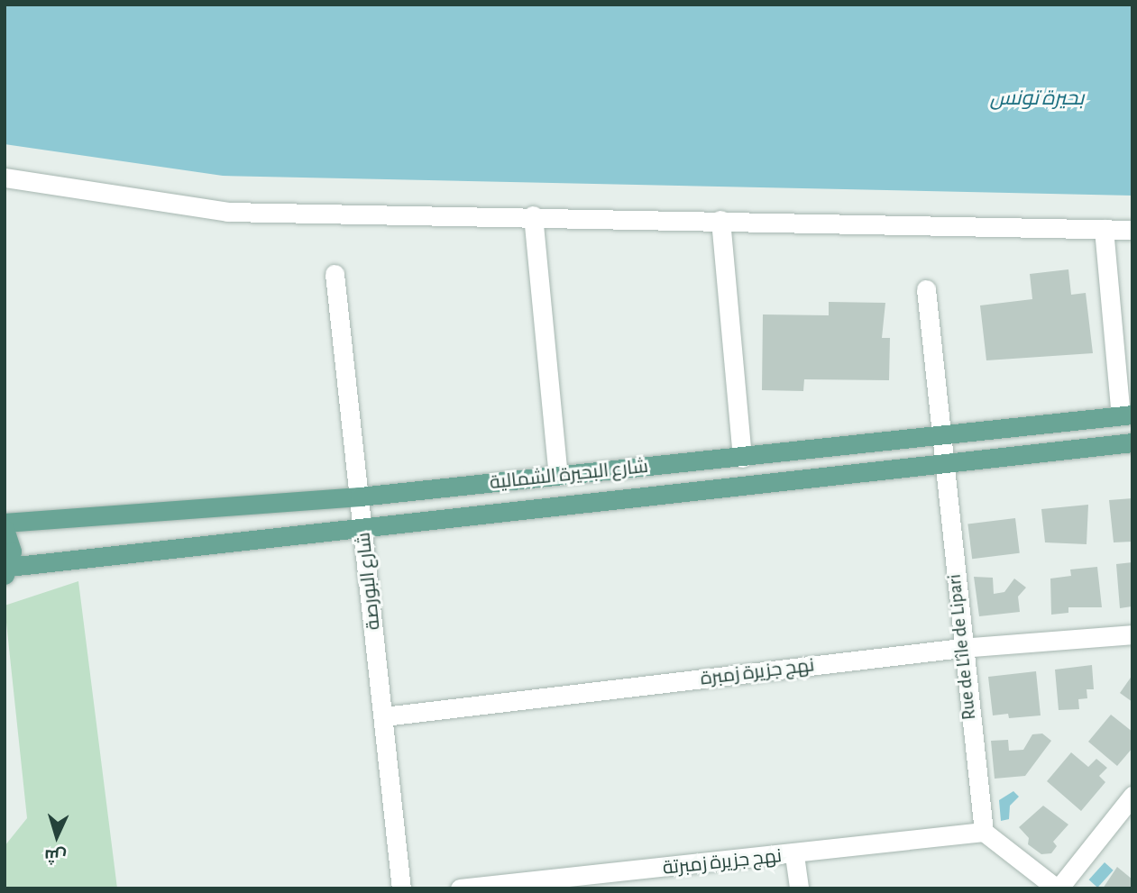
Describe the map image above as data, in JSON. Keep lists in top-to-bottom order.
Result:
{
  "streets": {
    "main road": ["شارع البحيرة الشمالية"],
    "street": [
      "شارع البورصة",
      "Rue de L'île de Lipari",
      "نهج جزيرة زمبرة",
      "نهج جزيرة زمبرتة"
    ]
  },
  "crossings": [
    ["شارع البحيرة الشمالية", "شارع البورصة"],
    ["شارع البحيرة الشمالية", "Rue de L'île de Lipari"],
    ["شارع البورصة", "نهج جزيرة زمبرة"],
    ["Rue de L'île de Lipari", "نهج جزيرة زمبرة"],
    ["Rue de L'île de Lipari", "نهج جزيرة زمبرتة"]
  ],
  "water": ["بحيرة تونس"],
  "north": "bottom"
}
